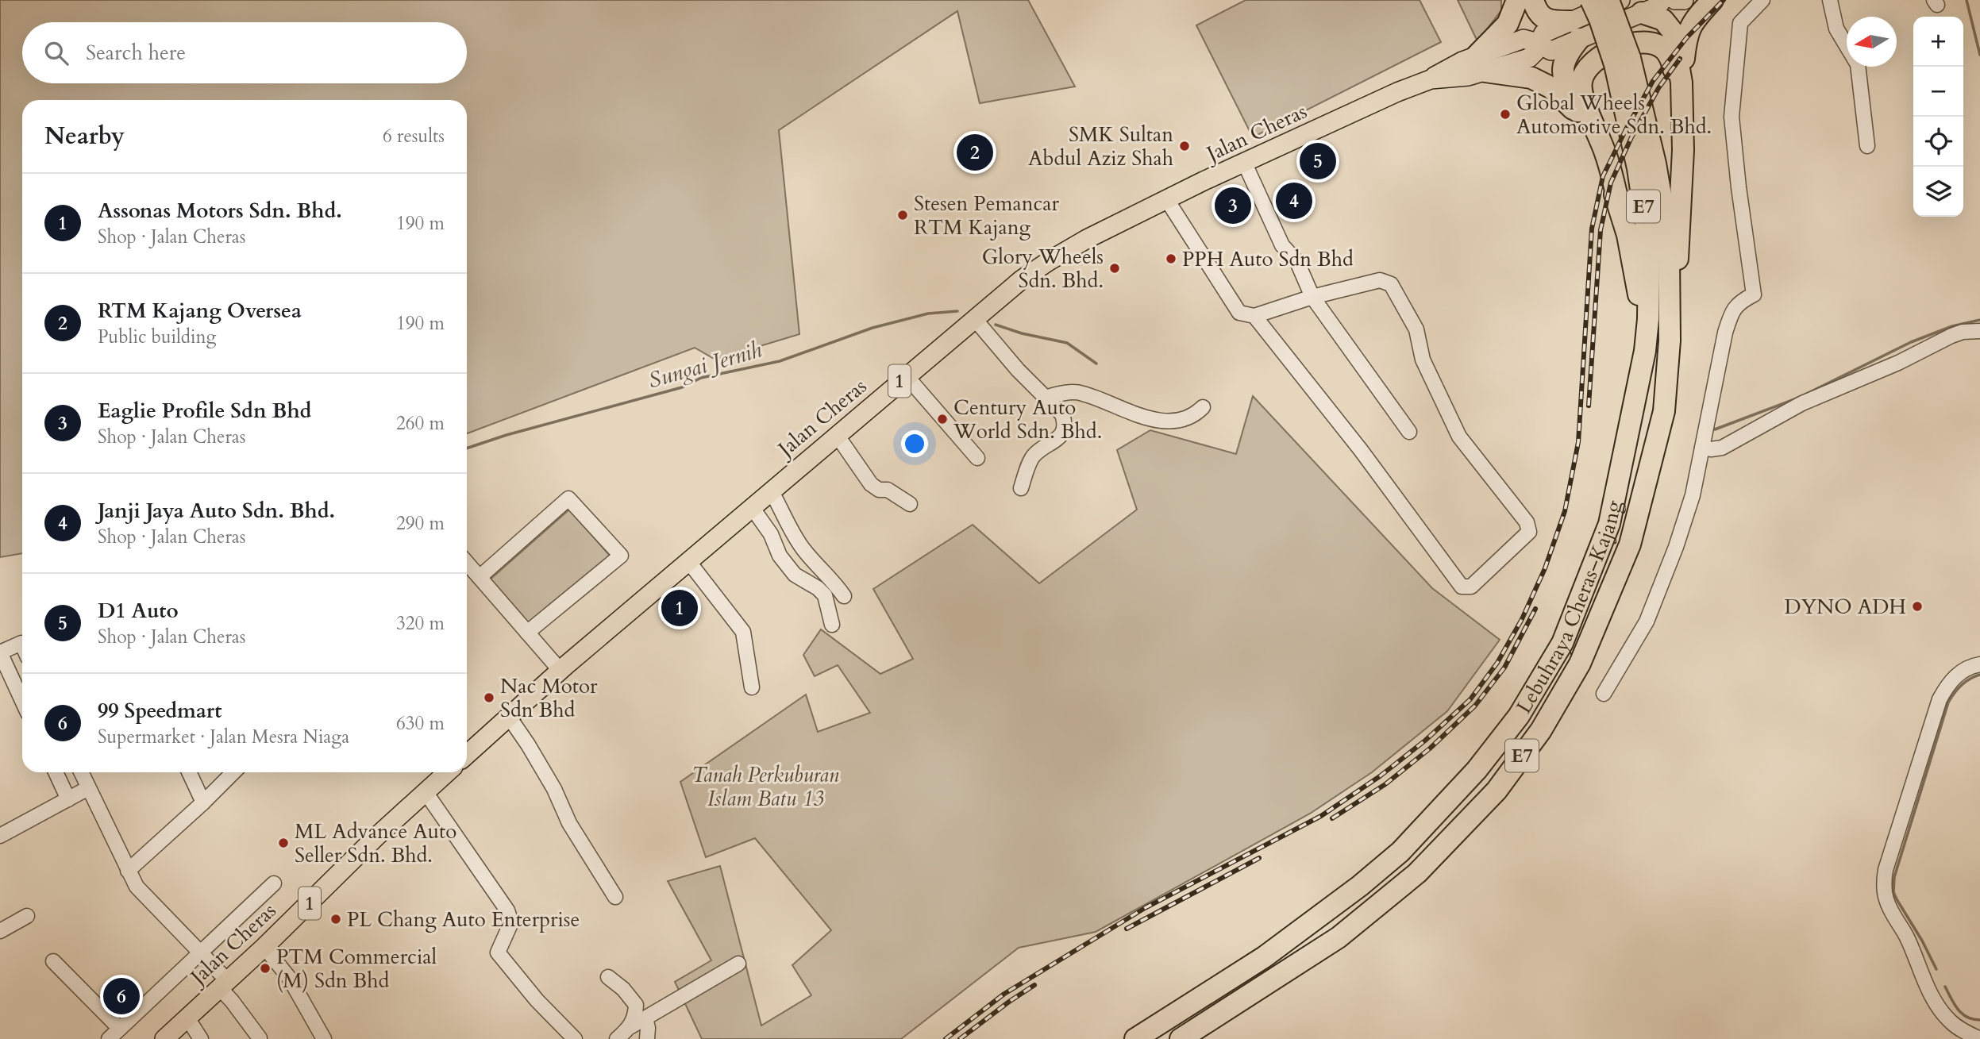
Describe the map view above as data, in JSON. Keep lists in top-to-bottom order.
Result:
{
  "streets": {
    "highway": ["E7", "Lebuhraya Cheras–Kajang"],
    "main road": ["Jalan Cheras", "1"]
  },
  "water": ["Sungai Jernih"],
  "parks": ["Tanah Perkuburan Islam Batu 13"],
  "places": [
    "Global Wheels Automotive Sdn. Bhd.",
    "SMK Sultan Abdul Aziz Shah",
    "Stesen Pemancar RTM Kajang",
    "PPH Auto Sdn Bhd",
    "Glory Wheels Sdn. Bhd.",
    "Century Auto World Sdn. Bhd.",
    "DYNO ADH",
    "Nac Motor Sdn Bhd",
    "ML Advance Auto Seller Sdn. Bhd.",
    "PL Chang Auto Enterprise",
    "PTM Commercial (M) Sdn Bhd"
  ],
  "north": "left",
  "page": {
    "map_buttons": ["+", "−"],
    "search": "Search here",
    "heading": ["Nearby", "6 results"],
    "pins": [
      "2",
      "5",
      "4",
      "3",
      "1",
      "6"
    ],
    "list": [
      {
        "mark": "1",
        "name": "Assonas Motors Sdn. Bhd.",
        "note": "Shop · Jalan Cheras",
        "value": "190 m"
      },
      {
        "mark": "2",
        "name": "RTM Kajang Oversea",
        "note": "Public building",
        "value": "190 m"
      },
      {
        "mark": "3",
        "name": "Eaglie Profile Sdn Bhd",
        "note": "Shop · Jalan Cheras",
        "value": "260 m"
      },
      {
        "mark": "4",
        "name": "Janji Jaya Auto Sdn. Bhd.",
        "note": "Shop · Jalan Cheras",
        "value": "290 m"
      },
      {
        "mark": "5",
        "name": "D1 Auto",
        "note": "Shop · Jalan Cheras",
        "value": "320 m"
      },
      {
        "mark": "6",
        "name": "99 Speedmart",
        "note": "Supermarket · Jalan Mesra Niaga",
        "value": "630 m"
      }
    ]
  }
}
